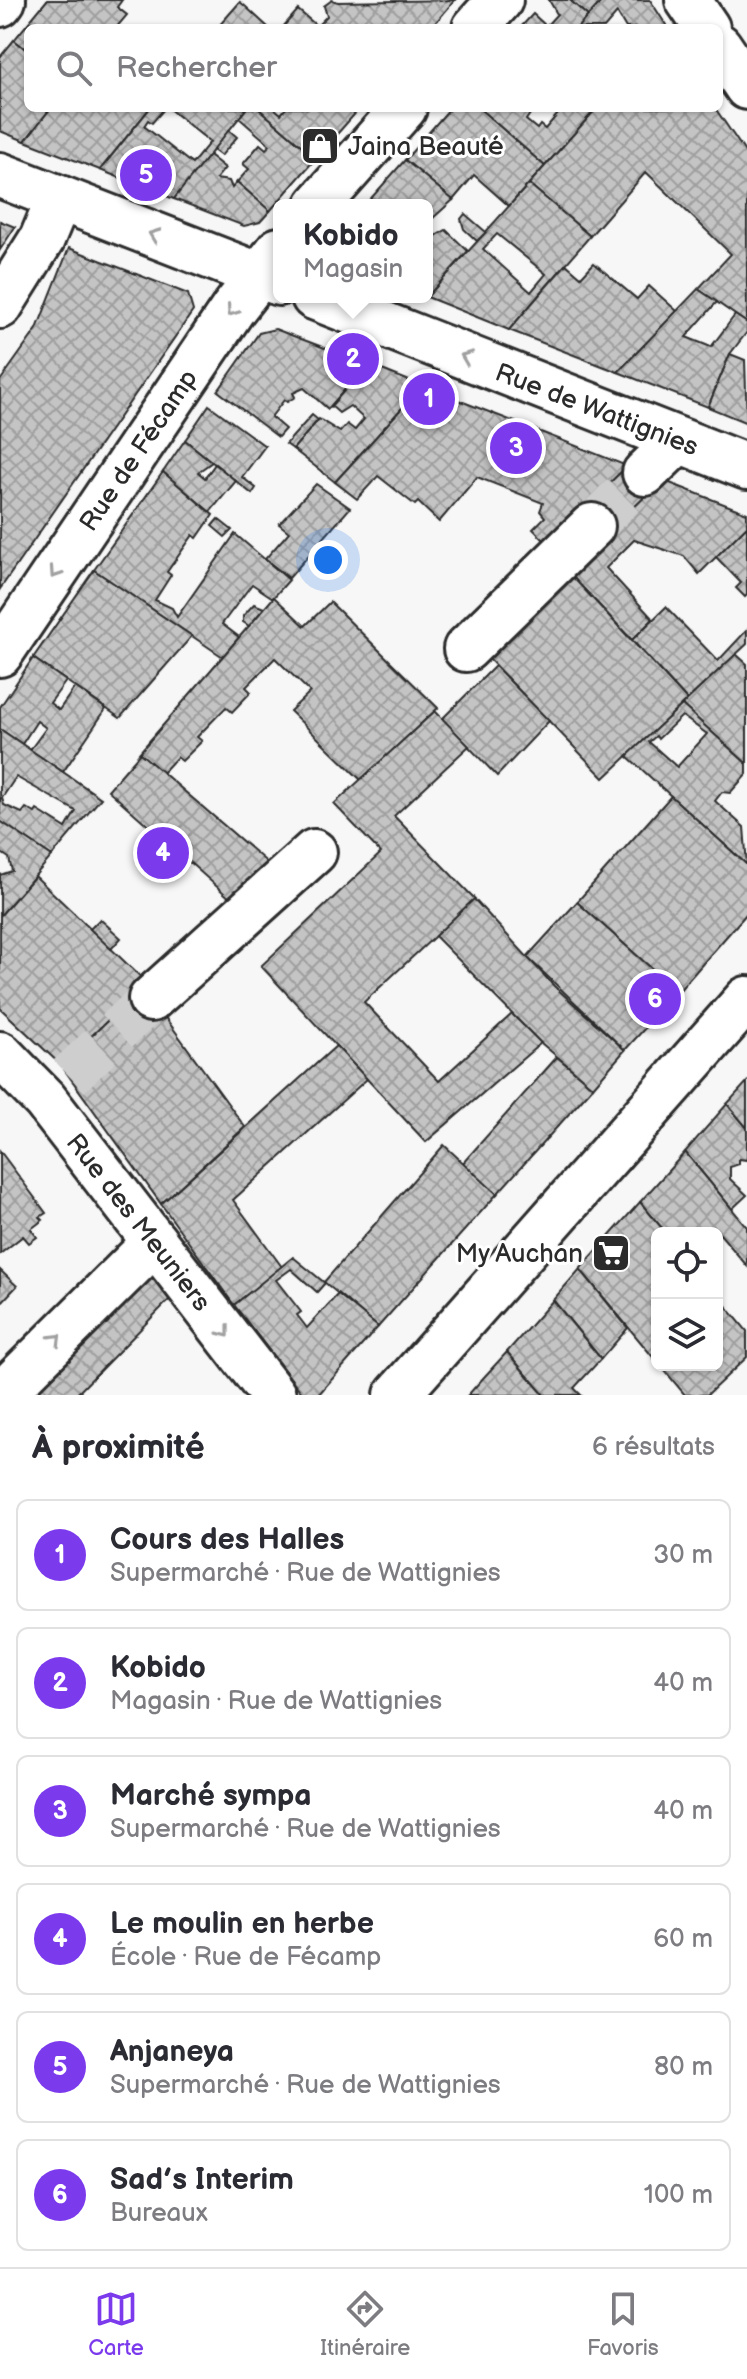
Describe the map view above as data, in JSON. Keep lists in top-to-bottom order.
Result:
{
  "streets": {
    "street": ["Rue de Wattignies", "Rue de Fécamp", "Rue des Meuniers"]
  },
  "one_way": ["Rue de Wattignies", "Rue des Meuniers"],
  "places": {
    "shop": ["Jaina Beauté"],
    "supermarket": ["My Auchan"]
  },
  "page": {
    "search": "Rechercher",
    "pins": [
      "5",
      "2",
      "1",
      "3",
      "4",
      "6"
    ],
    "popup": ["Kobido", "Magasin"],
    "heading": ["À proximité", "6 résultats"],
    "list": [
      {
        "mark": "1",
        "name": "Cours des Halles",
        "note": "Supermarché · Rue de Wattignies",
        "value": "30 m"
      },
      {
        "mark": "2",
        "name": "Kobido",
        "note": "Magasin · Rue de Wattignies",
        "value": "40 m"
      },
      {
        "mark": "3",
        "name": "Marché sympa",
        "note": "Supermarché · Rue de Wattignies",
        "value": "40 m"
      },
      {
        "mark": "4",
        "name": "Le moulin en herbe",
        "note": "École · Rue de Fécamp",
        "value": "60 m"
      },
      {
        "mark": "5",
        "name": "Anjaneya",
        "note": "Supermarché · Rue de Wattignies",
        "value": "80 m"
      },
      {
        "mark": "6",
        "name": "Sad’s Interim",
        "note": "Bureaux",
        "value": "100 m"
      }
    ],
    "nav": ["Carte", "Itinéraire", "Favoris"]
  }
}
